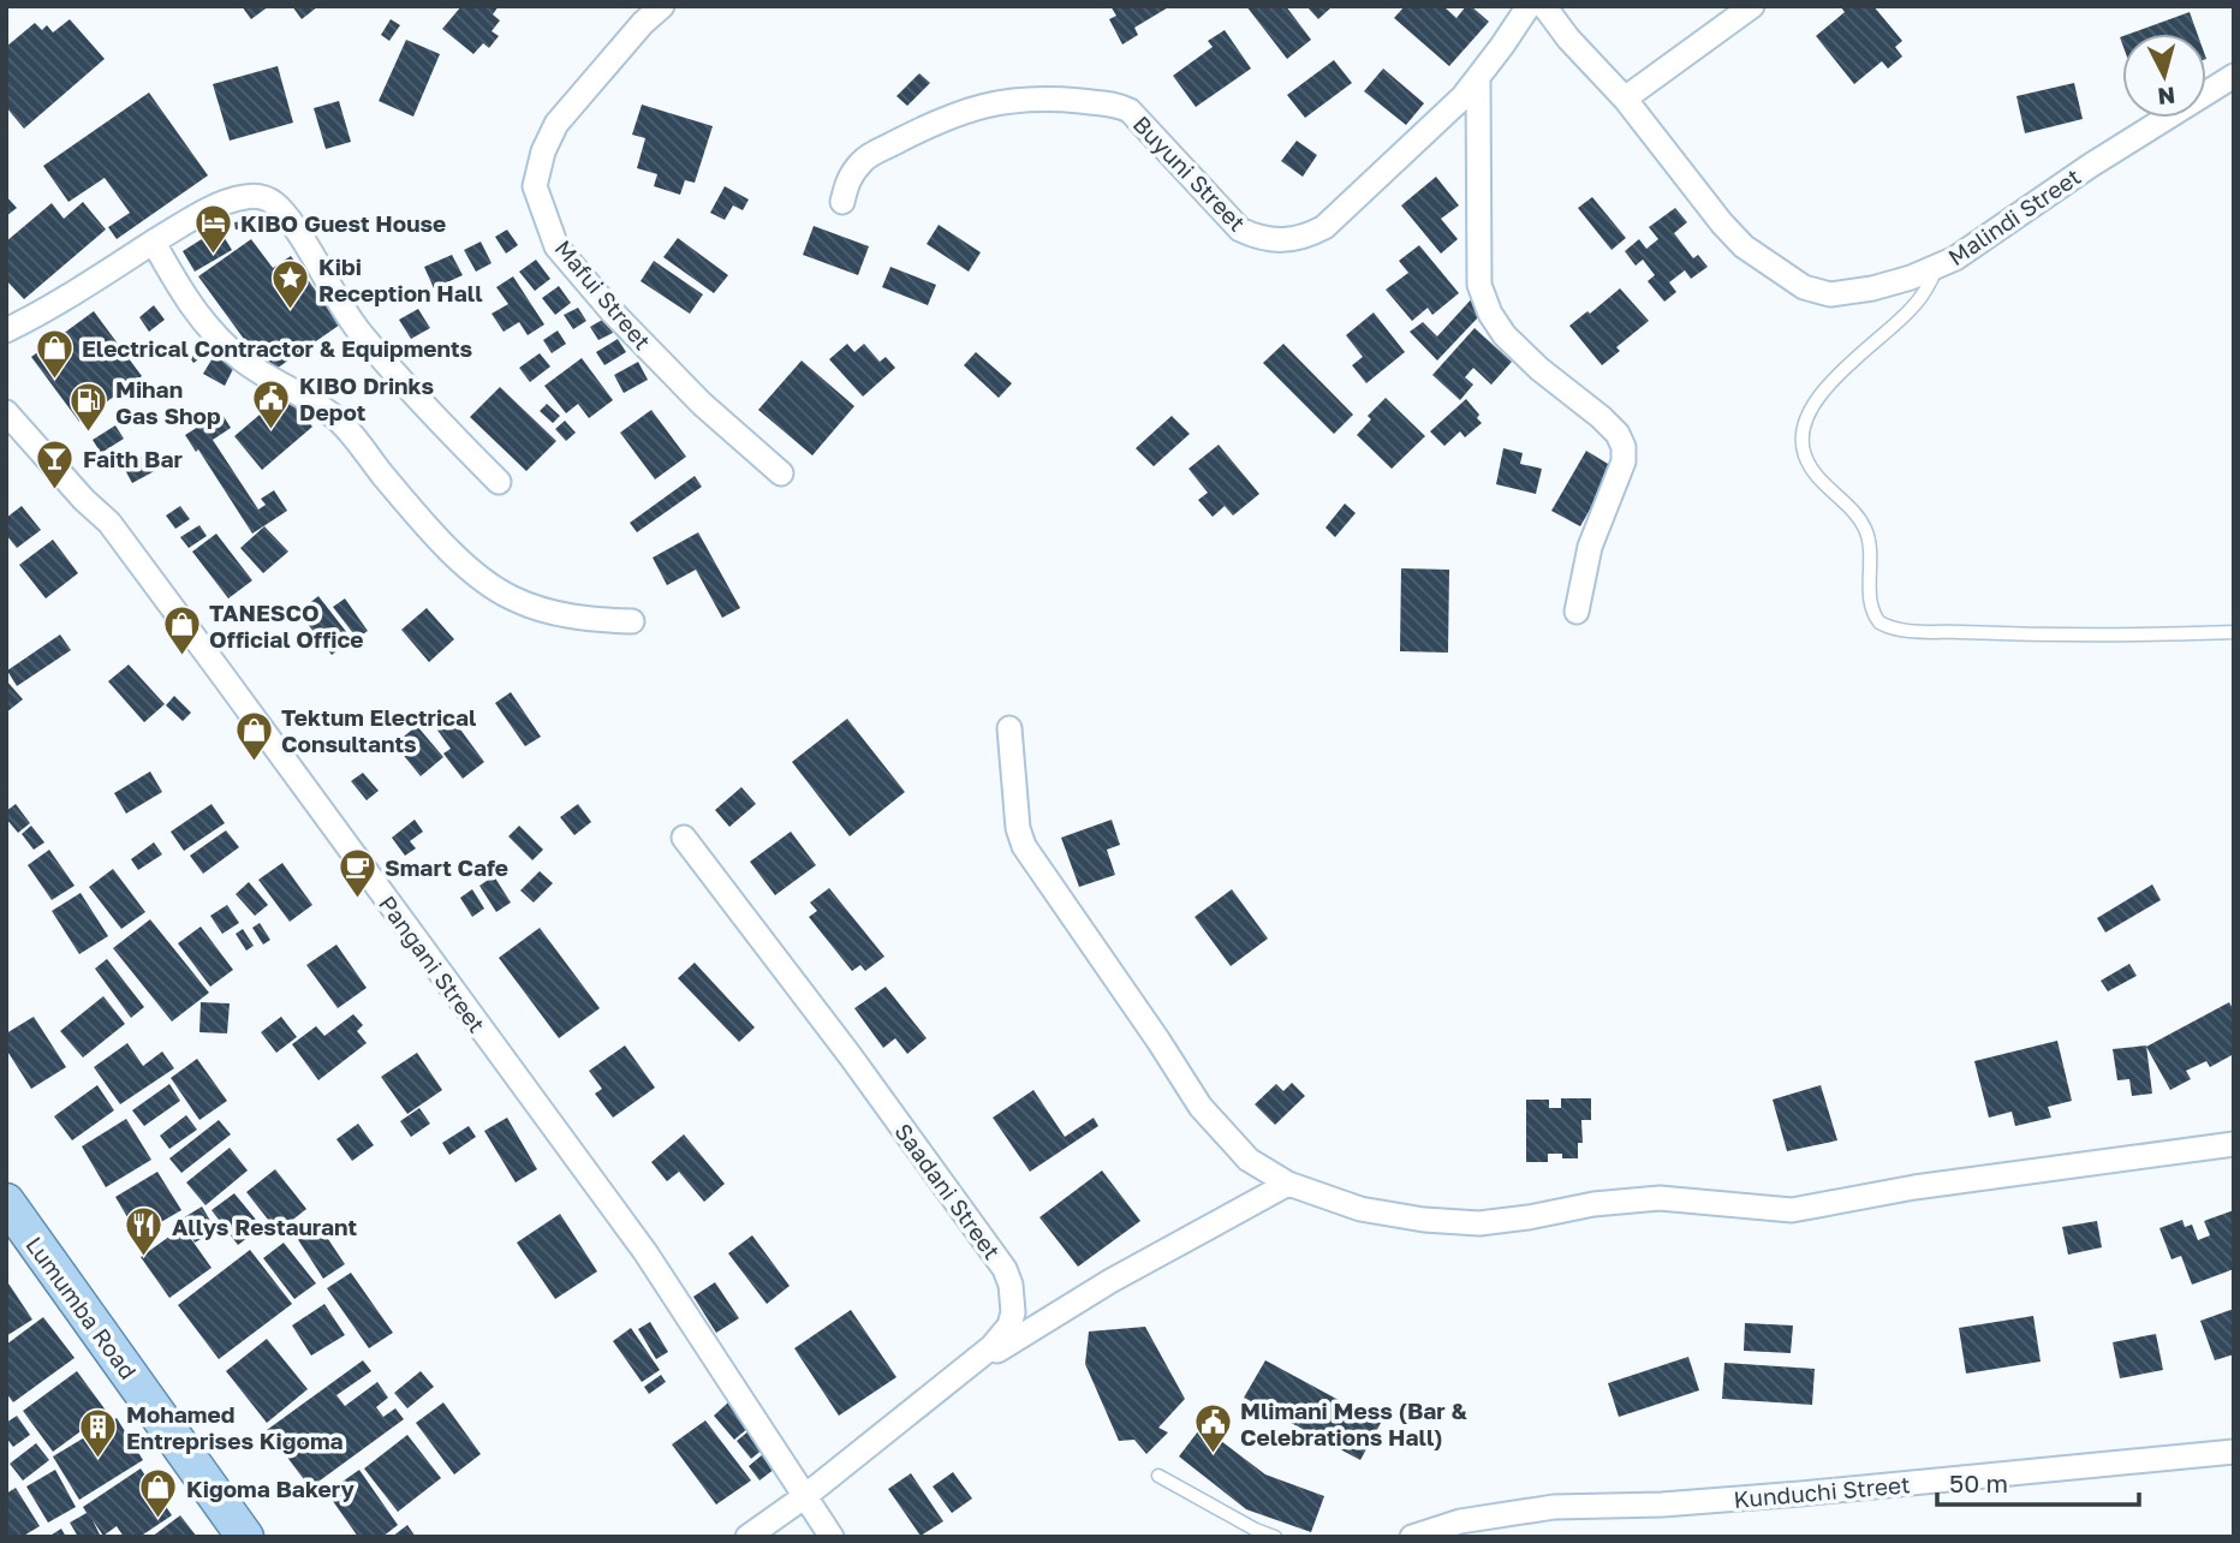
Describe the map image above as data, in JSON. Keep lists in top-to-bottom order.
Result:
{
  "streets": {
    "main road": ["Lumumba Road"],
    "street": [
      "Buyuni Street",
      "Malindi Street",
      "Mafui Street",
      "Pangani Street",
      "Saadani Street",
      "Kunduchi Street"
    ]
  },
  "crossings": [
    ["Pangani Street", "Saadani Street"]
  ],
  "places": {
    "hotel": ["KIBO Guest House"],
    "place": ["Kibi Reception Hall"],
    "shop": [
      "Electrical Contractor & Equipments",
      "TANESCO Official Office",
      "Tektum Electrical Consultants",
      "Kigoma Bakery"
    ],
    "public building": ["KIBO Drinks Depot", "Mlimani Mess (Bar & Celebrations Hall)"],
    "fuel station": ["Mihan Gas Shop"],
    "bar": ["Faith Bar"],
    "cafe": ["Smart Cafe"],
    "restaurant": ["Allys Restaurant"],
    "building": ["Mohamed Entreprises Kigoma"]
  },
  "scale_bar": "50 m",
  "north": "bottom"
}
